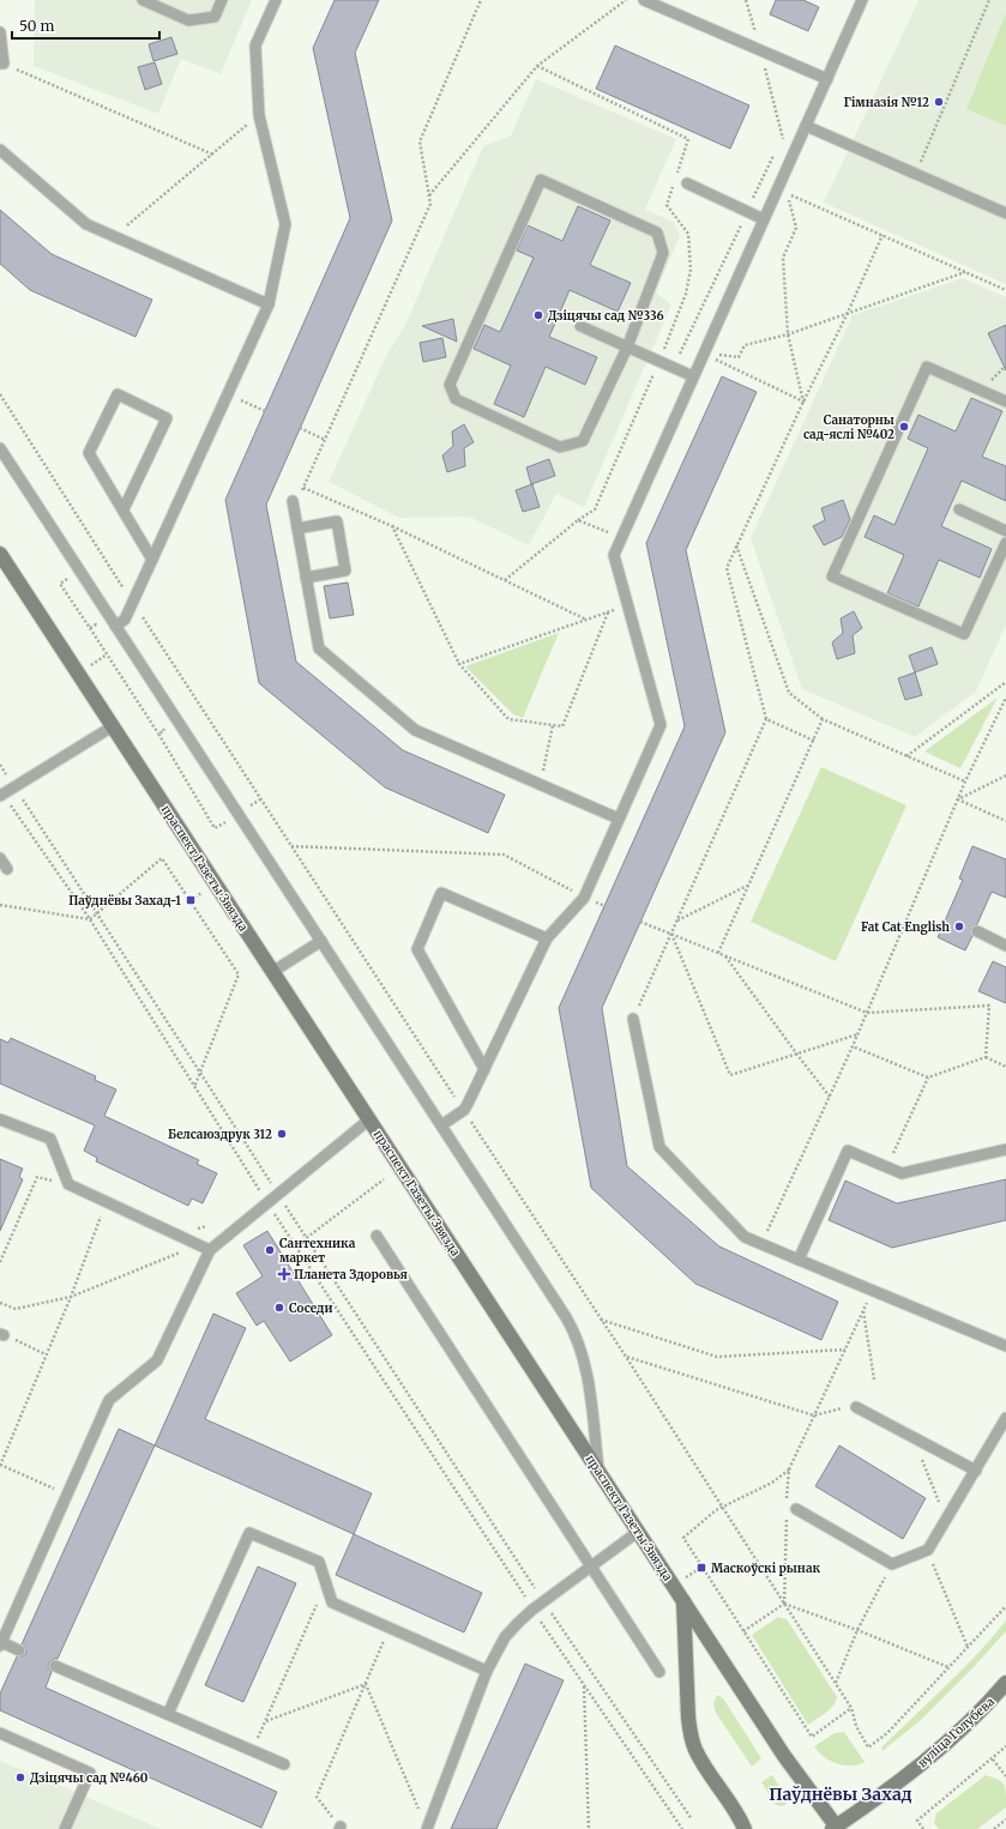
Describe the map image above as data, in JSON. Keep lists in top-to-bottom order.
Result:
{
  "streets": {
    "main road": ["праспект Газеты Звязда", "вуліца Голубева"]
  },
  "crossings": [
    ["праспект Газеты Звязда", "вуліца Голубева"]
  ],
  "districts": ["Паўднёвы Захад"],
  "places": {
    "other": [
      "Гімназія №12",
      "Дзіцячы сад №336",
      "Санаторны сад-яслі №402",
      "Fat Cat English",
      "Белсаюздрук 312",
      "Сантехника маркет",
      "Соседи",
      "Дзіцячы сад №460"
    ],
    "transit": ["Паўднёвы Захад-1", "Маскоўскі рынак"],
    "health": ["Планета Здоровья"]
  },
  "scale_bar": "50 m"
}
